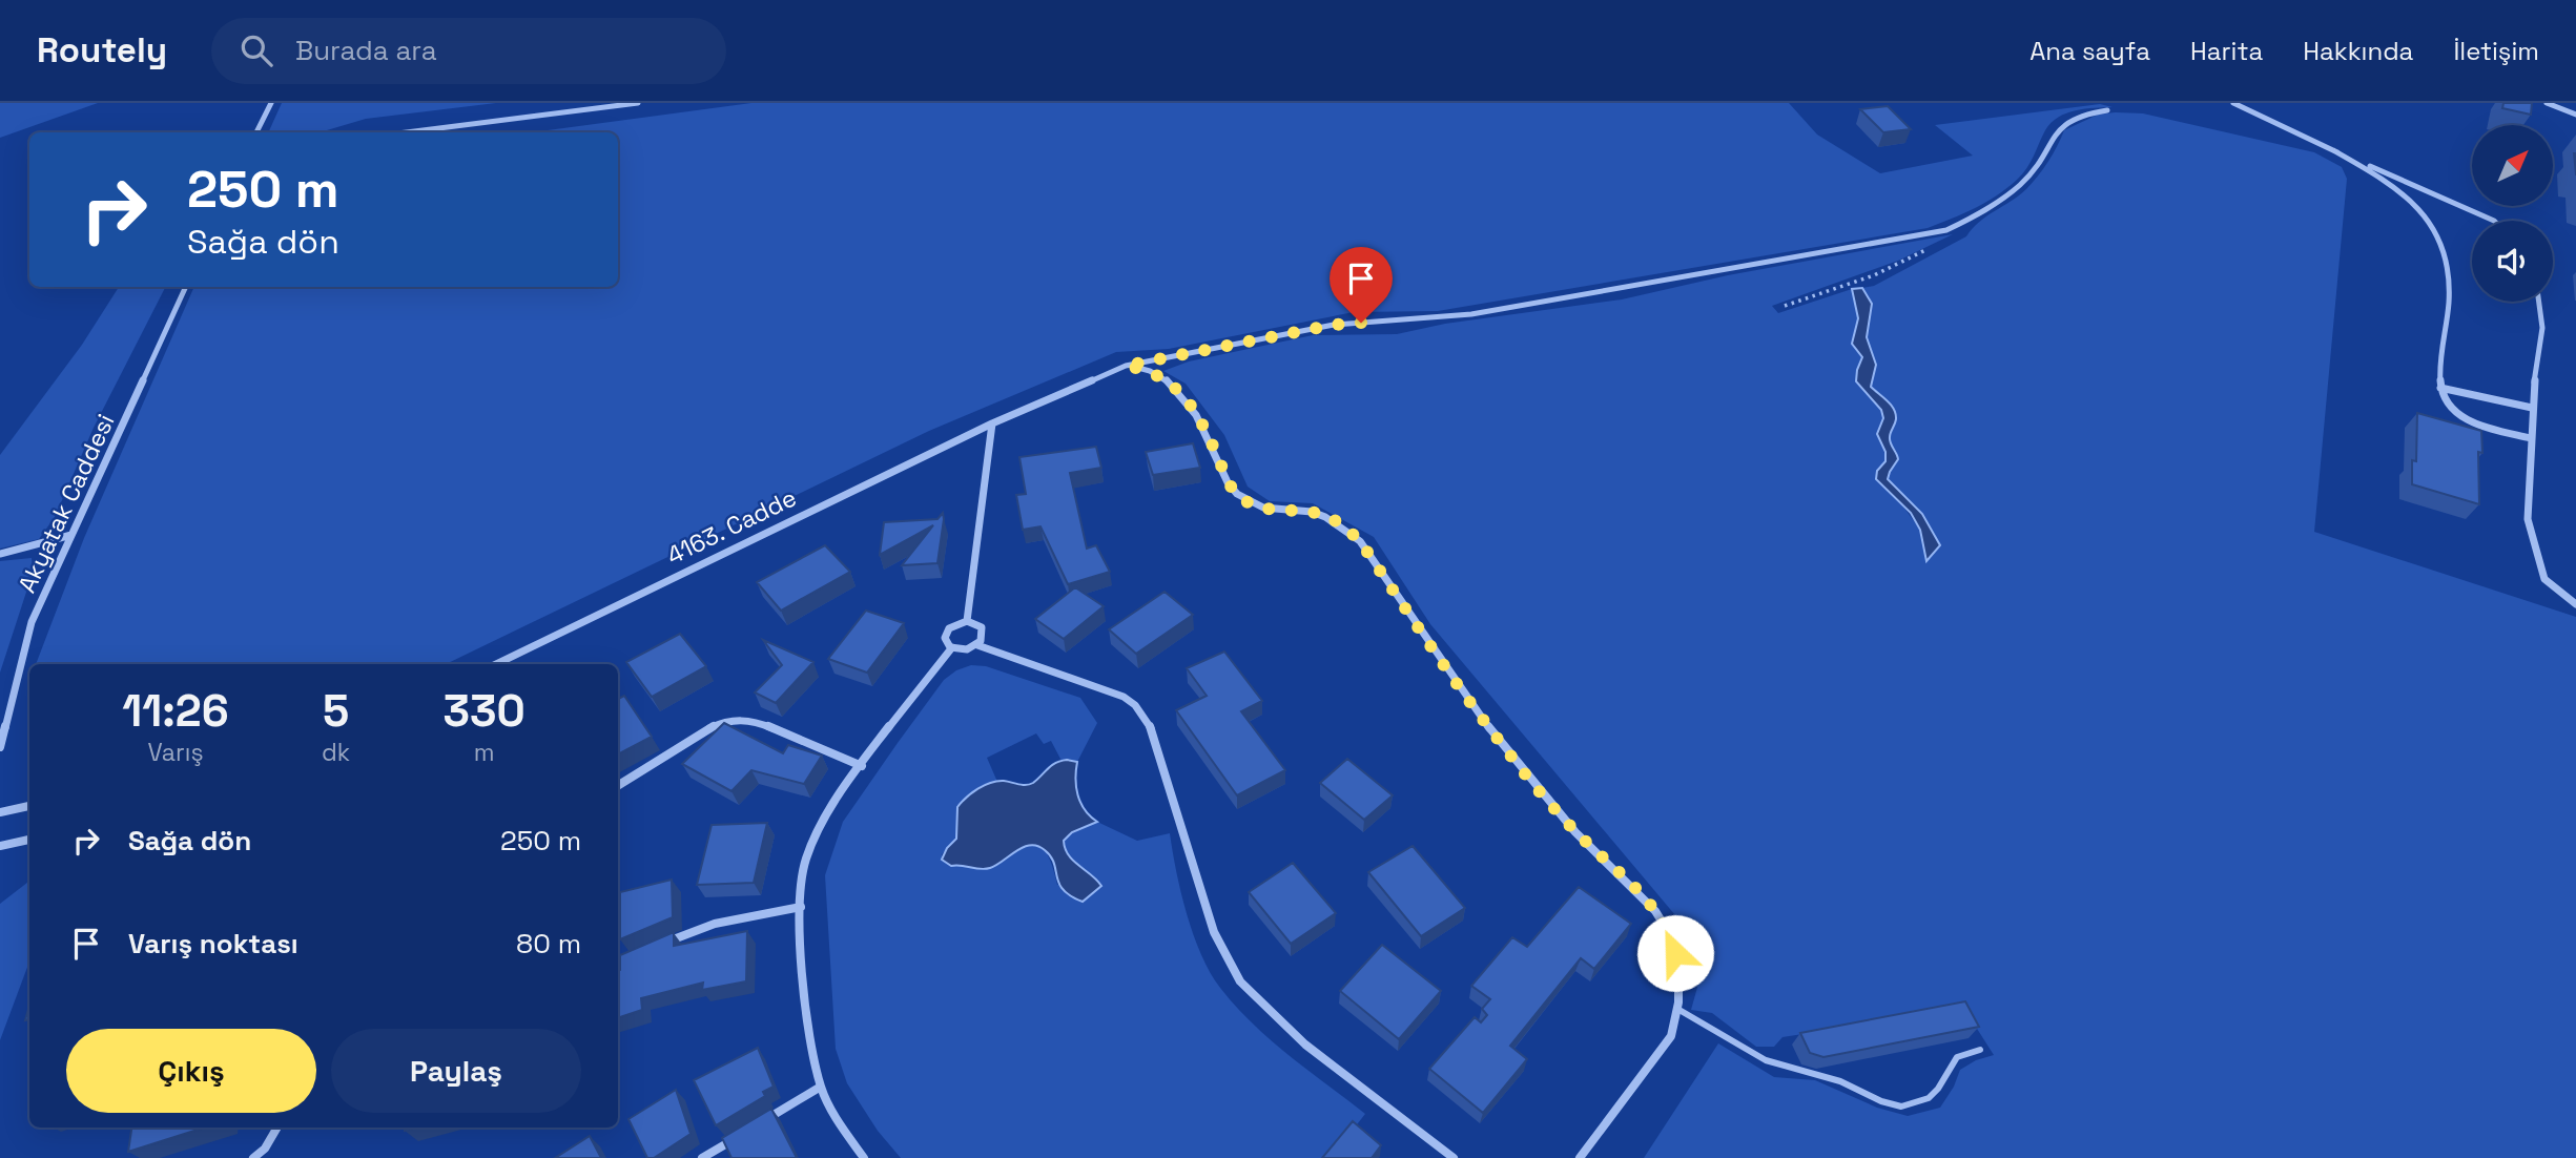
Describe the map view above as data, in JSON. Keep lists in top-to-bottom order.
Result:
{
  "streets": {
    "street": ["Akyatak Caddesi", "4163. Cadde"]
  },
  "north": "top right",
  "page": {
    "header": "Routely",
    "search": "Burada ara",
    "nav": [
      "Ana sayfa",
      "Harita",
      "Hakkında",
      "İletişim"
    ],
    "turn": ["250 m", "Sağa dön"],
    "eta": [
      "11:26",
      "Varış",
      "5",
      "dk",
      "330",
      "m"
    ],
    "list": [
      {
        "name": "Sağa dön",
        "value": "250 m"
      },
      {
        "name": "Varış noktası",
        "value": "80 m"
      }
    ],
    "buttons": ["Çıkış", "Paylaş"]
  }
}
